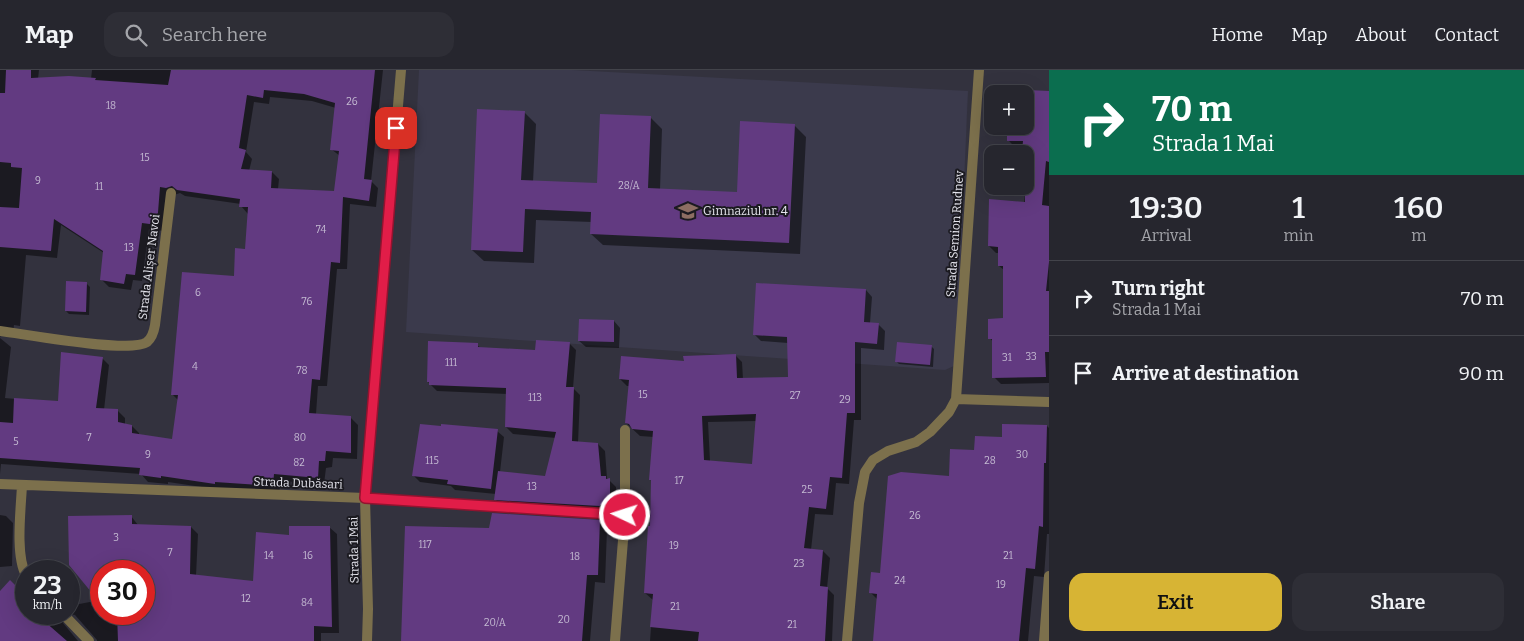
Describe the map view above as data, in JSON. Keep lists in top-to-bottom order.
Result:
{
  "streets": {
    "street": [
      "Strada Semion Rudnev",
      "Strada Alișer Navoi",
      "Strada Dubăsari",
      "Strada 1 Mai"
    ]
  },
  "crossings": [
    ["Strada Dubăsari", "Strada 1 Mai"]
  ],
  "places": {
    "school or university": ["Gimnaziul nr. 4"]
  },
  "house_numbers": [
    "26",
    "18",
    "15",
    "9",
    "28/A",
    "11",
    "74",
    "13",
    "6",
    "76",
    "33",
    "31",
    "111",
    "4",
    "78",
    "15",
    "27",
    "113",
    "29",
    "7",
    "80",
    "5",
    "9",
    "30",
    "115",
    "28",
    "82",
    "17",
    "13",
    "25",
    "26",
    "3",
    "117",
    "19",
    "7",
    "14",
    "16",
    "21",
    "18",
    "23",
    "24",
    "19",
    "12",
    "84",
    "21",
    "20",
    "20/A",
    "21"
  ],
  "page": {
    "header": "Map",
    "search": "Search here",
    "nav": [
      "Home",
      "Map",
      "About",
      "Contact"
    ],
    "turn": ["70 m", "Strada 1 Mai"],
    "map_buttons": ["+", "−"],
    "eta": [
      "19:30",
      "Arrival",
      "1",
      "min",
      "160",
      "m"
    ],
    "list": [
      {
        "name": "Turn right",
        "note": "Strada 1 Mai",
        "value": "70 m"
      },
      {
        "name": "Arrive at destination",
        "value": "90 m"
      }
    ],
    "speed": "23 km/h",
    "limit": "30",
    "buttons": ["Exit", "Share"]
  }
}
